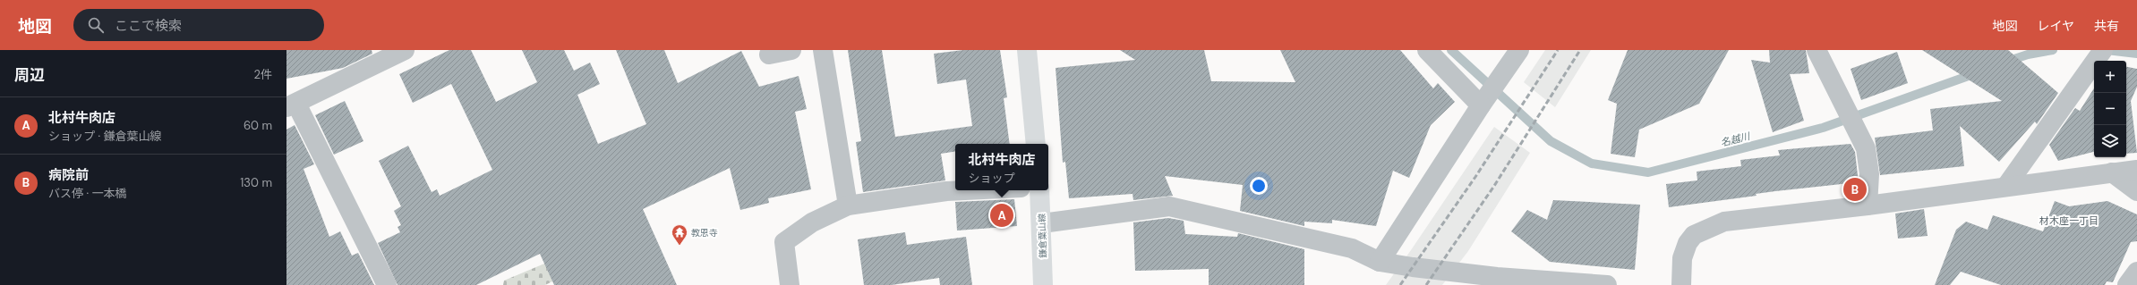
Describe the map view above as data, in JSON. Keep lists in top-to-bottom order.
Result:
{
  "streets": {
    "main road": ["鎌倉葉山線"]
  },
  "districts": ["材木座一丁目"],
  "water": ["名越川"],
  "places": {
    "temple": ["教恩寺"]
  },
  "page": {
    "header": "地図",
    "search": "ここで検索",
    "nav": ["地図", "レイヤ", "共有"],
    "heading": ["周辺", "2件"],
    "map_buttons": ["+", "−"],
    "list": [
      {
        "mark": "A",
        "name": "北村牛肉店",
        "note": "ショップ · 鎌倉葉山線",
        "value": "60 m"
      },
      {
        "mark": "B",
        "name": "病院前",
        "note": "バス停 · 一本橋",
        "value": "130 m"
      }
    ],
    "popup": ["北村牛肉店", "ショップ"],
    "pins": ["B", "A"]
  }
}
